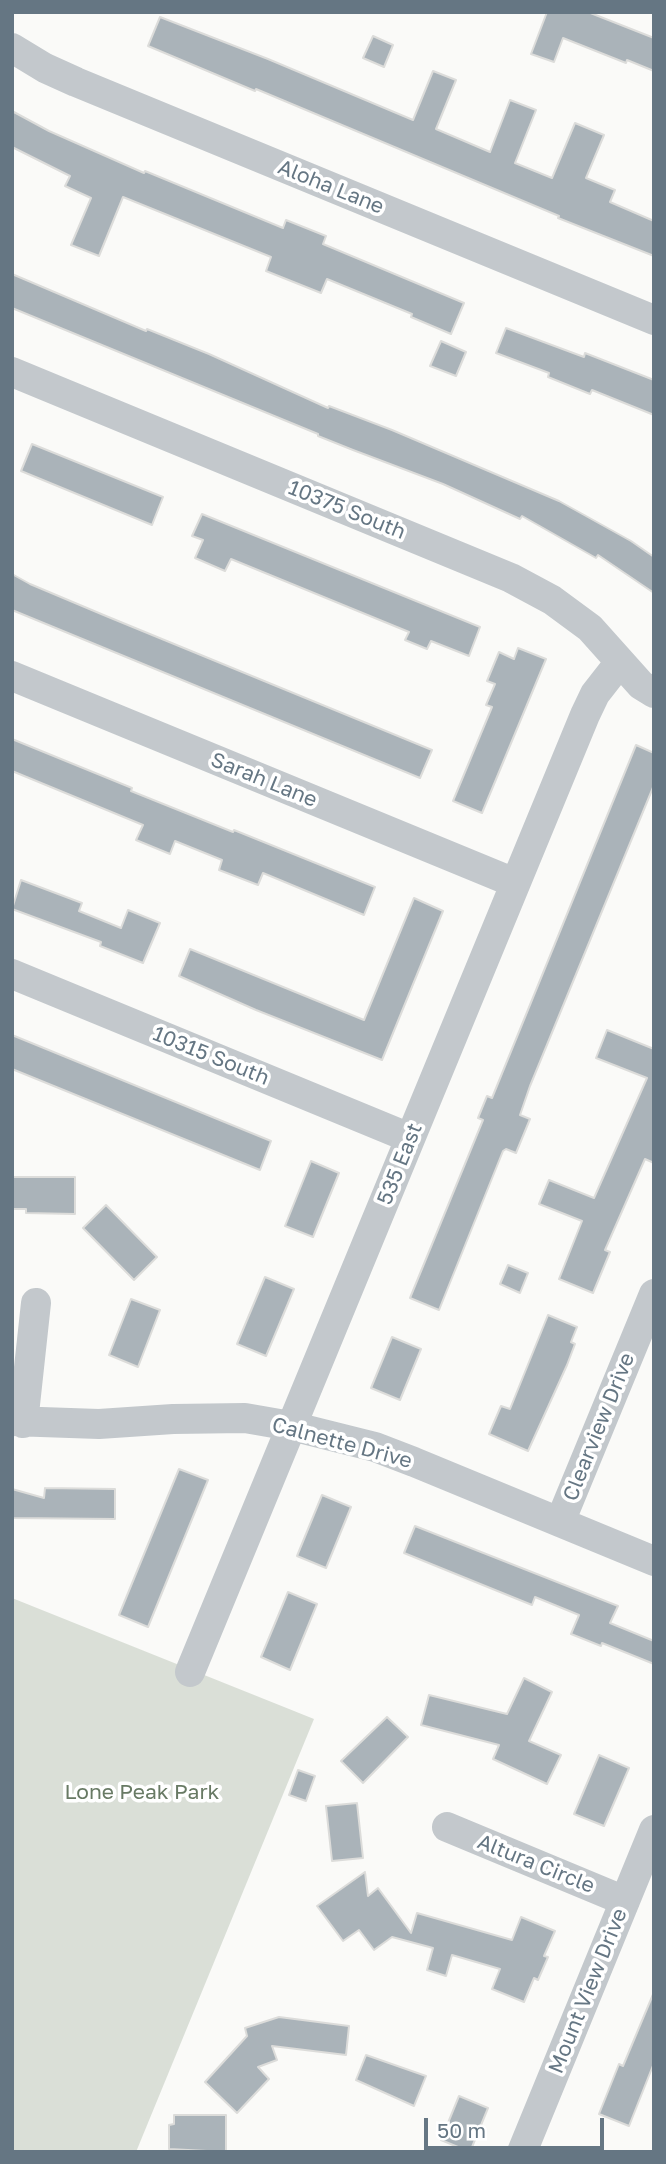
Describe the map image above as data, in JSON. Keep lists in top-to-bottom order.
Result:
{
  "streets": {
    "street": [
      "Aloha Lane",
      "10375 South",
      "Sarah Lane",
      "10315 South",
      "535 East",
      "Clearview Drive",
      "Calnette Drive",
      "Altura Circle",
      "Mount View Drive"
    ]
  },
  "crossings": [
    ["10375 South", "535 East"],
    ["Sarah Lane", "535 East"],
    ["10315 South", "535 East"],
    ["535 East", "Calnette Drive"],
    ["Clearview Drive", "Calnette Drive"],
    ["Altura Circle", "Mount View Drive"]
  ],
  "parks": ["Lone Peak Park"],
  "scale_bar": "50 m"
}
